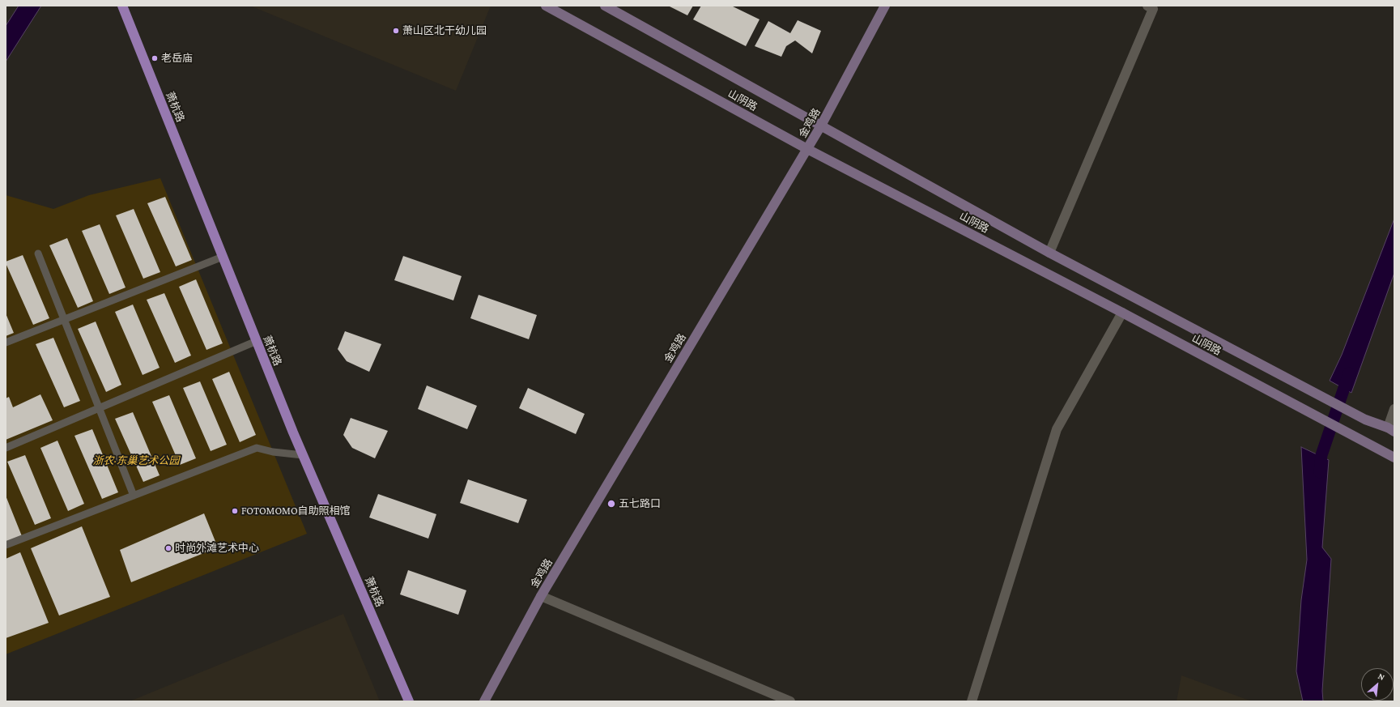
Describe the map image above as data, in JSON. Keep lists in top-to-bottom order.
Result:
{
  "streets": {
    "main road": ["山阴路", "萧杭路", "金鸡路"]
  },
  "crossings": [
    ["山阴路", "金鸡路"]
  ],
  "parks": ["浙农·东巢艺术公园"],
  "places": [
    "萧山区北干幼儿园",
    "老岳庙",
    "五七路口",
    "FOTOMOMO自助照相馆",
    "时尚外滩艺术中心"
  ],
  "north": "top right"
}
